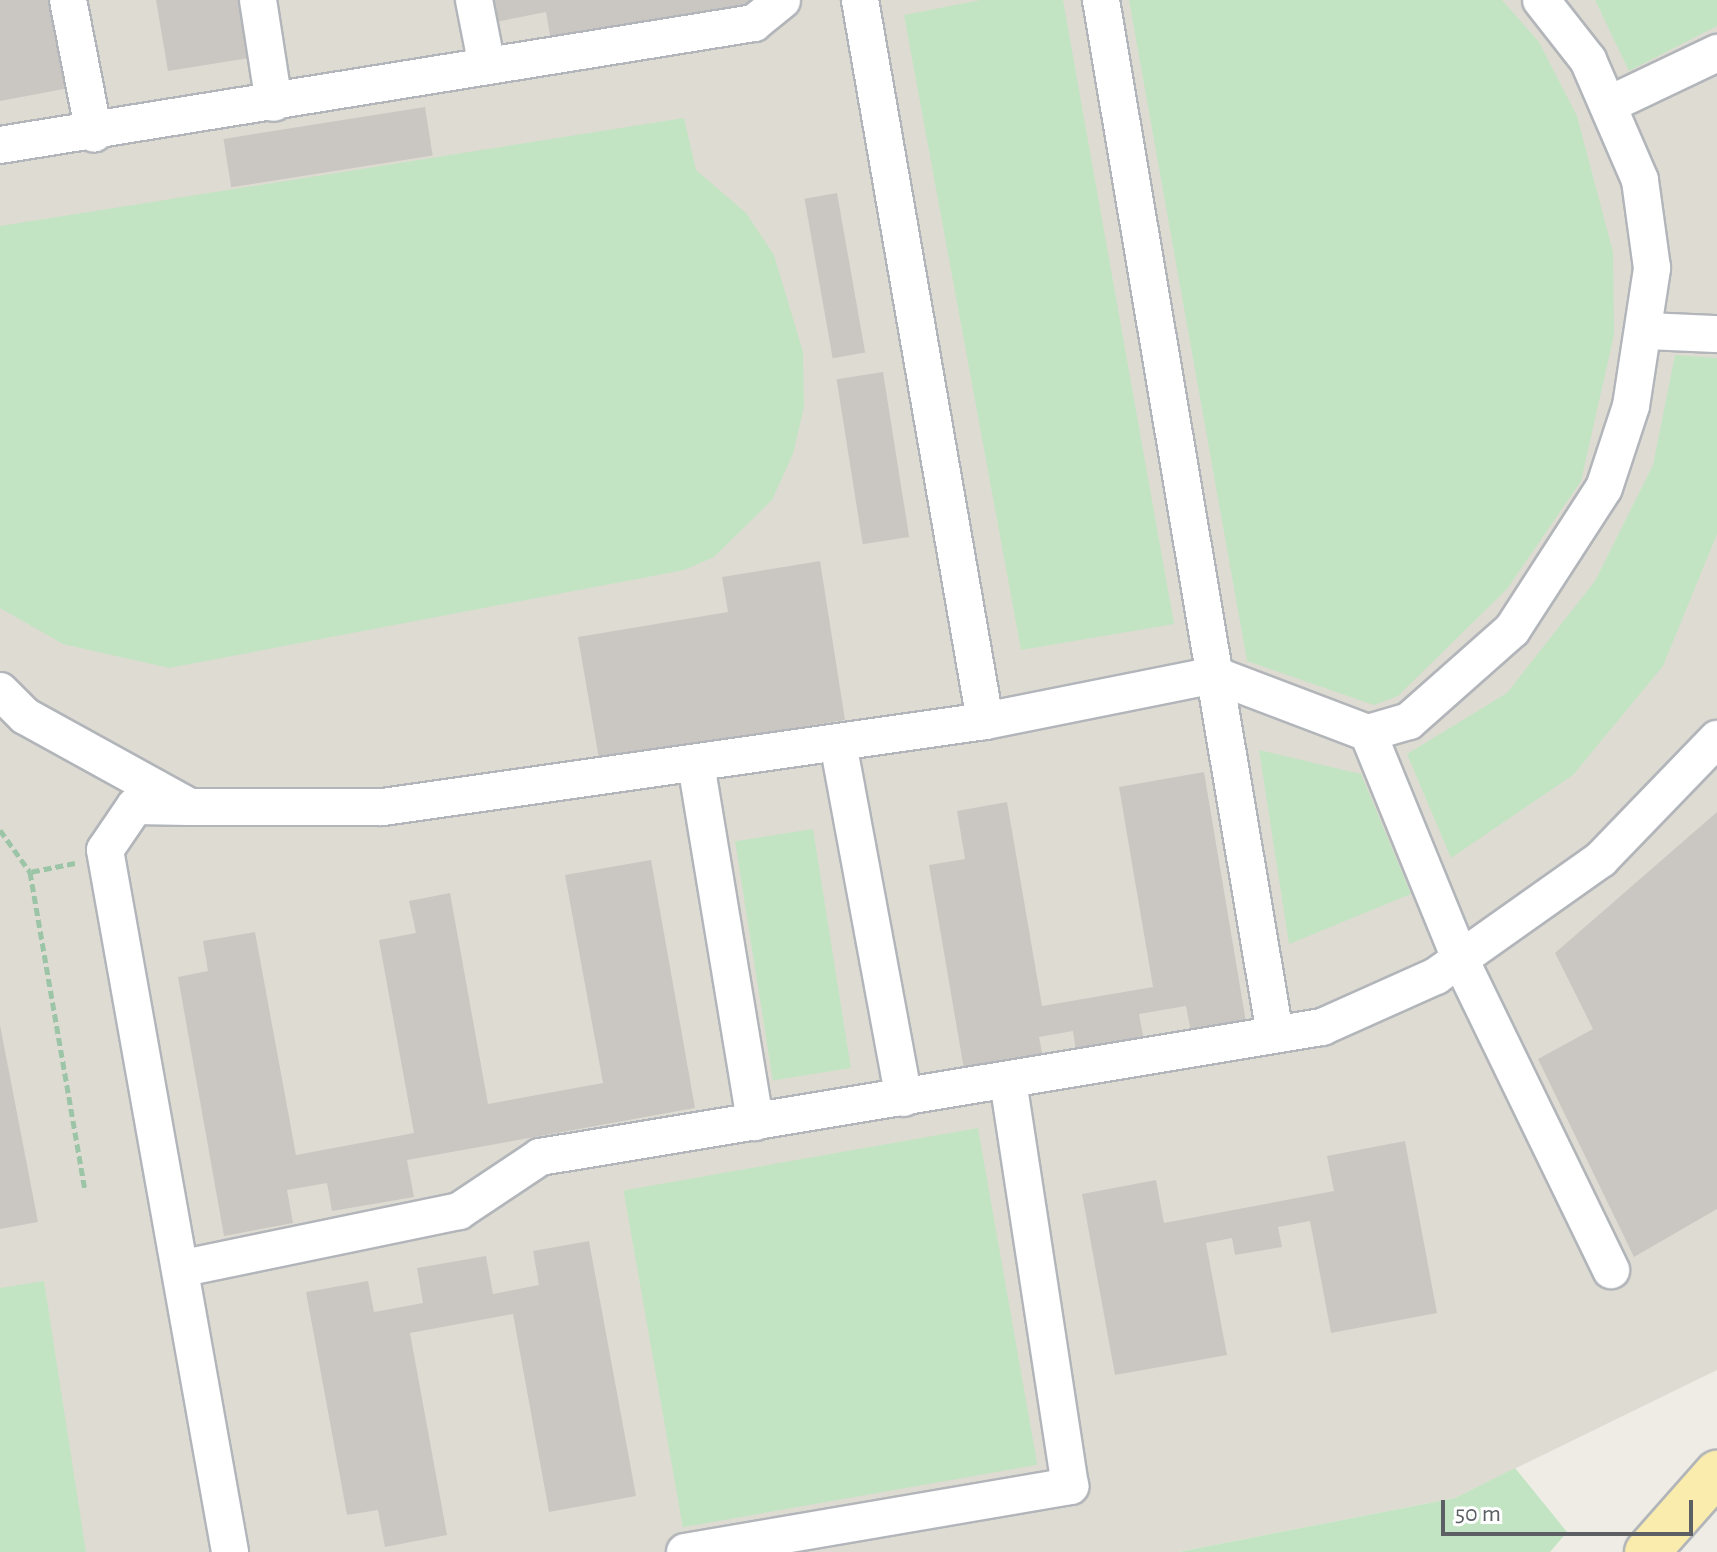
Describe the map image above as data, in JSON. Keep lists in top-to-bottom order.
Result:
{
  "scale_bar": "50 m"
}
